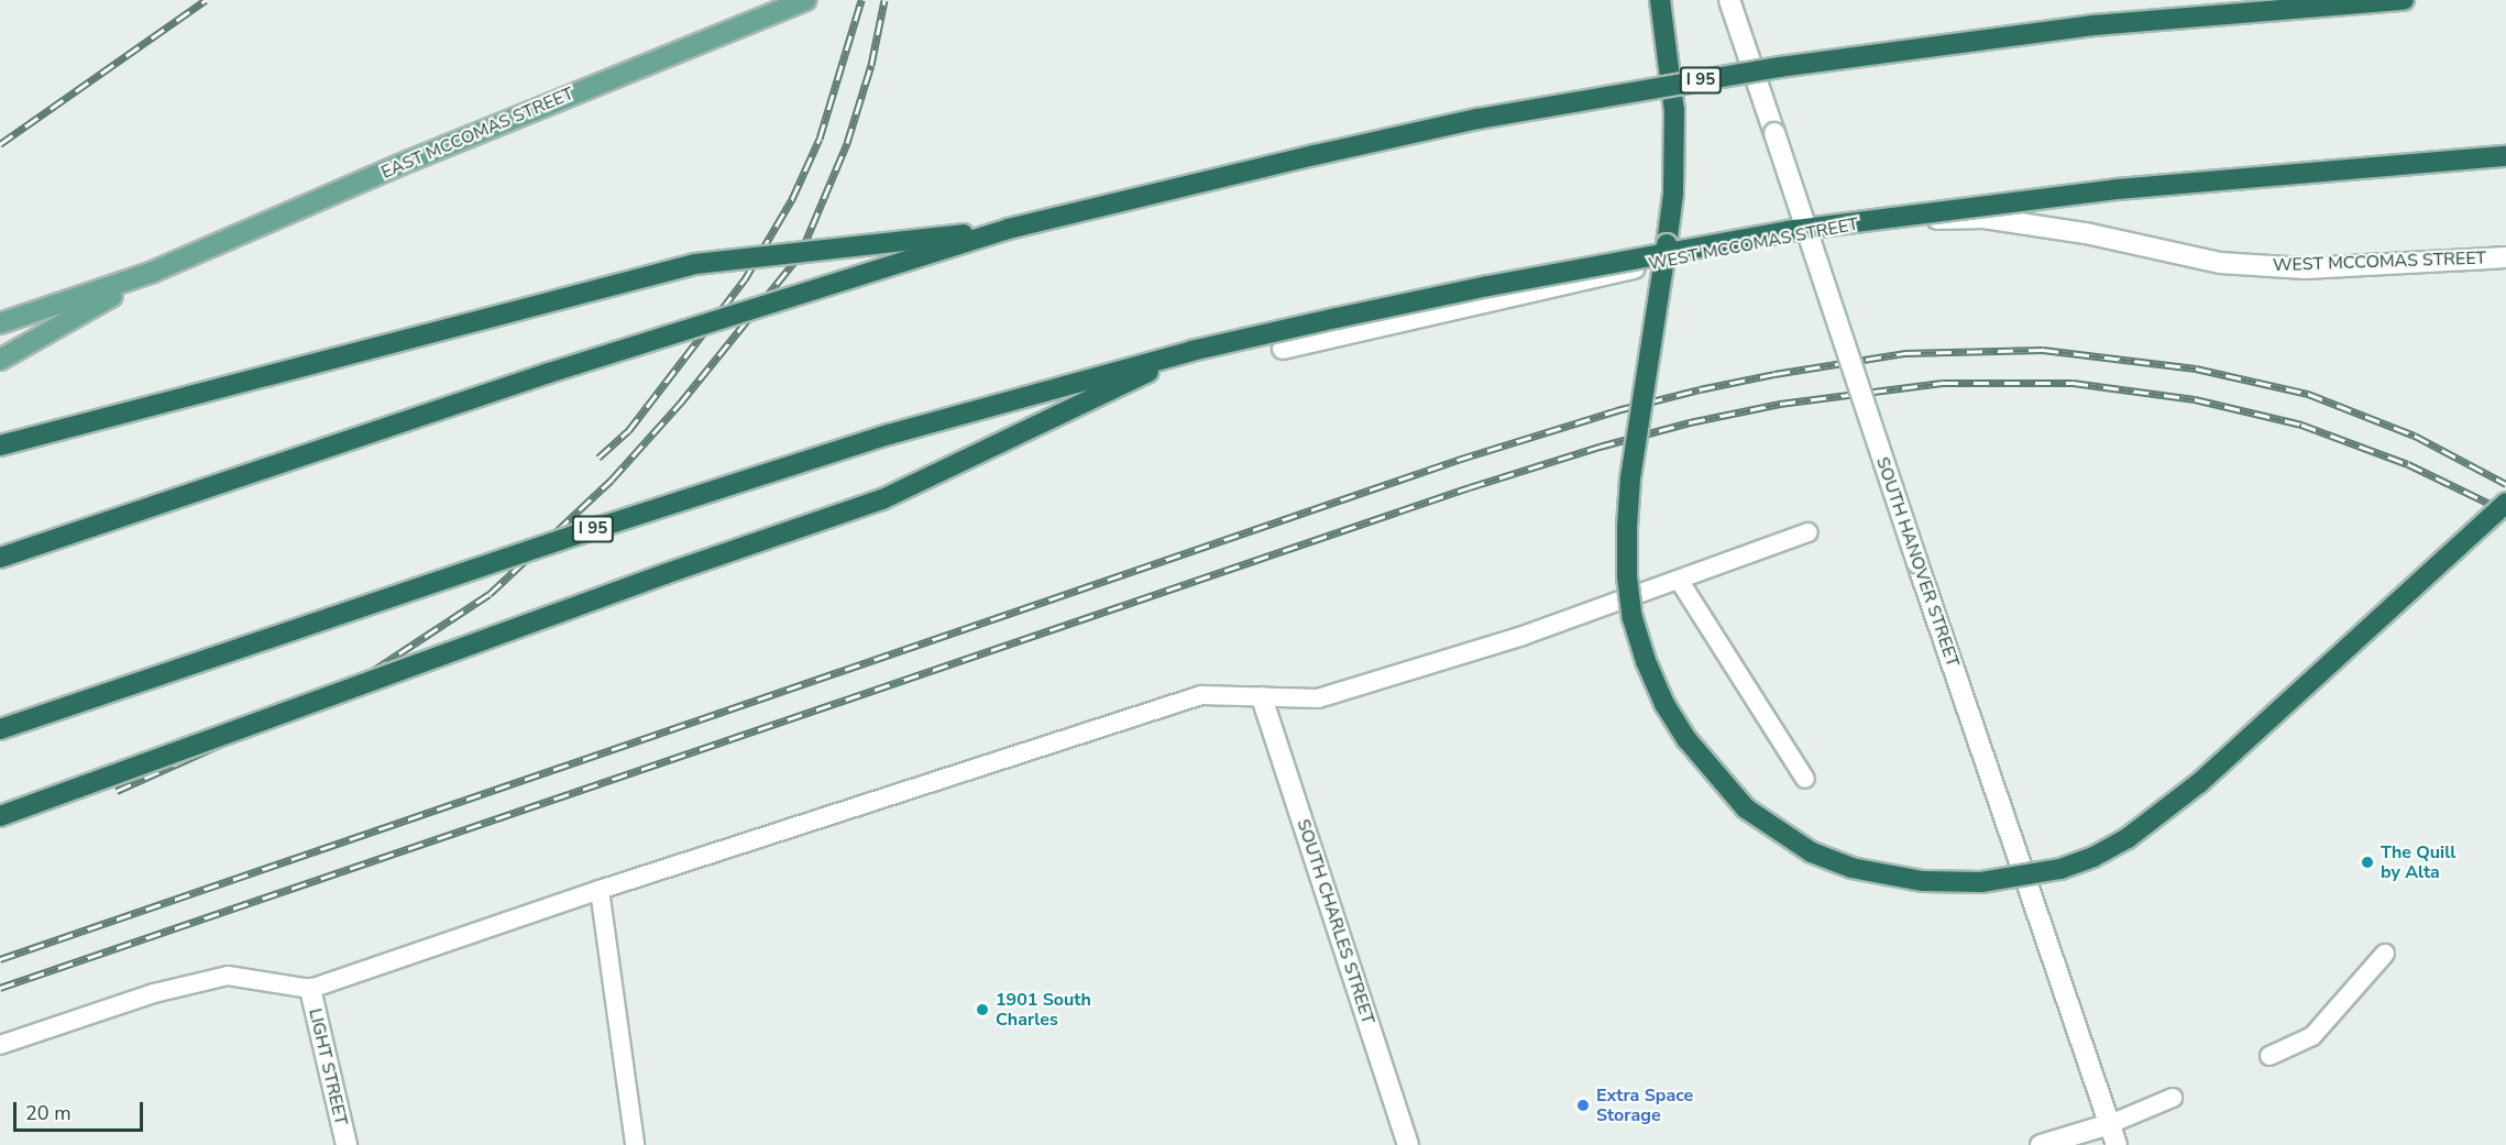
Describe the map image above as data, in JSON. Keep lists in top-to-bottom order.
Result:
{
  "streets": {
    "highway": ["I 95"],
    "main road": ["EAST MCCOMAS STREET"],
    "street": [
      "WEST MCCOMAS STREET",
      "SOUTH HANOVER STREET",
      "SOUTH CHARLES STREET",
      "LIGHT STREET"
    ]
  },
  "places": ["The Quill by Alta", "1901 South Charles", "Extra Space Storage"],
  "scale_bar": "20 m"
}
